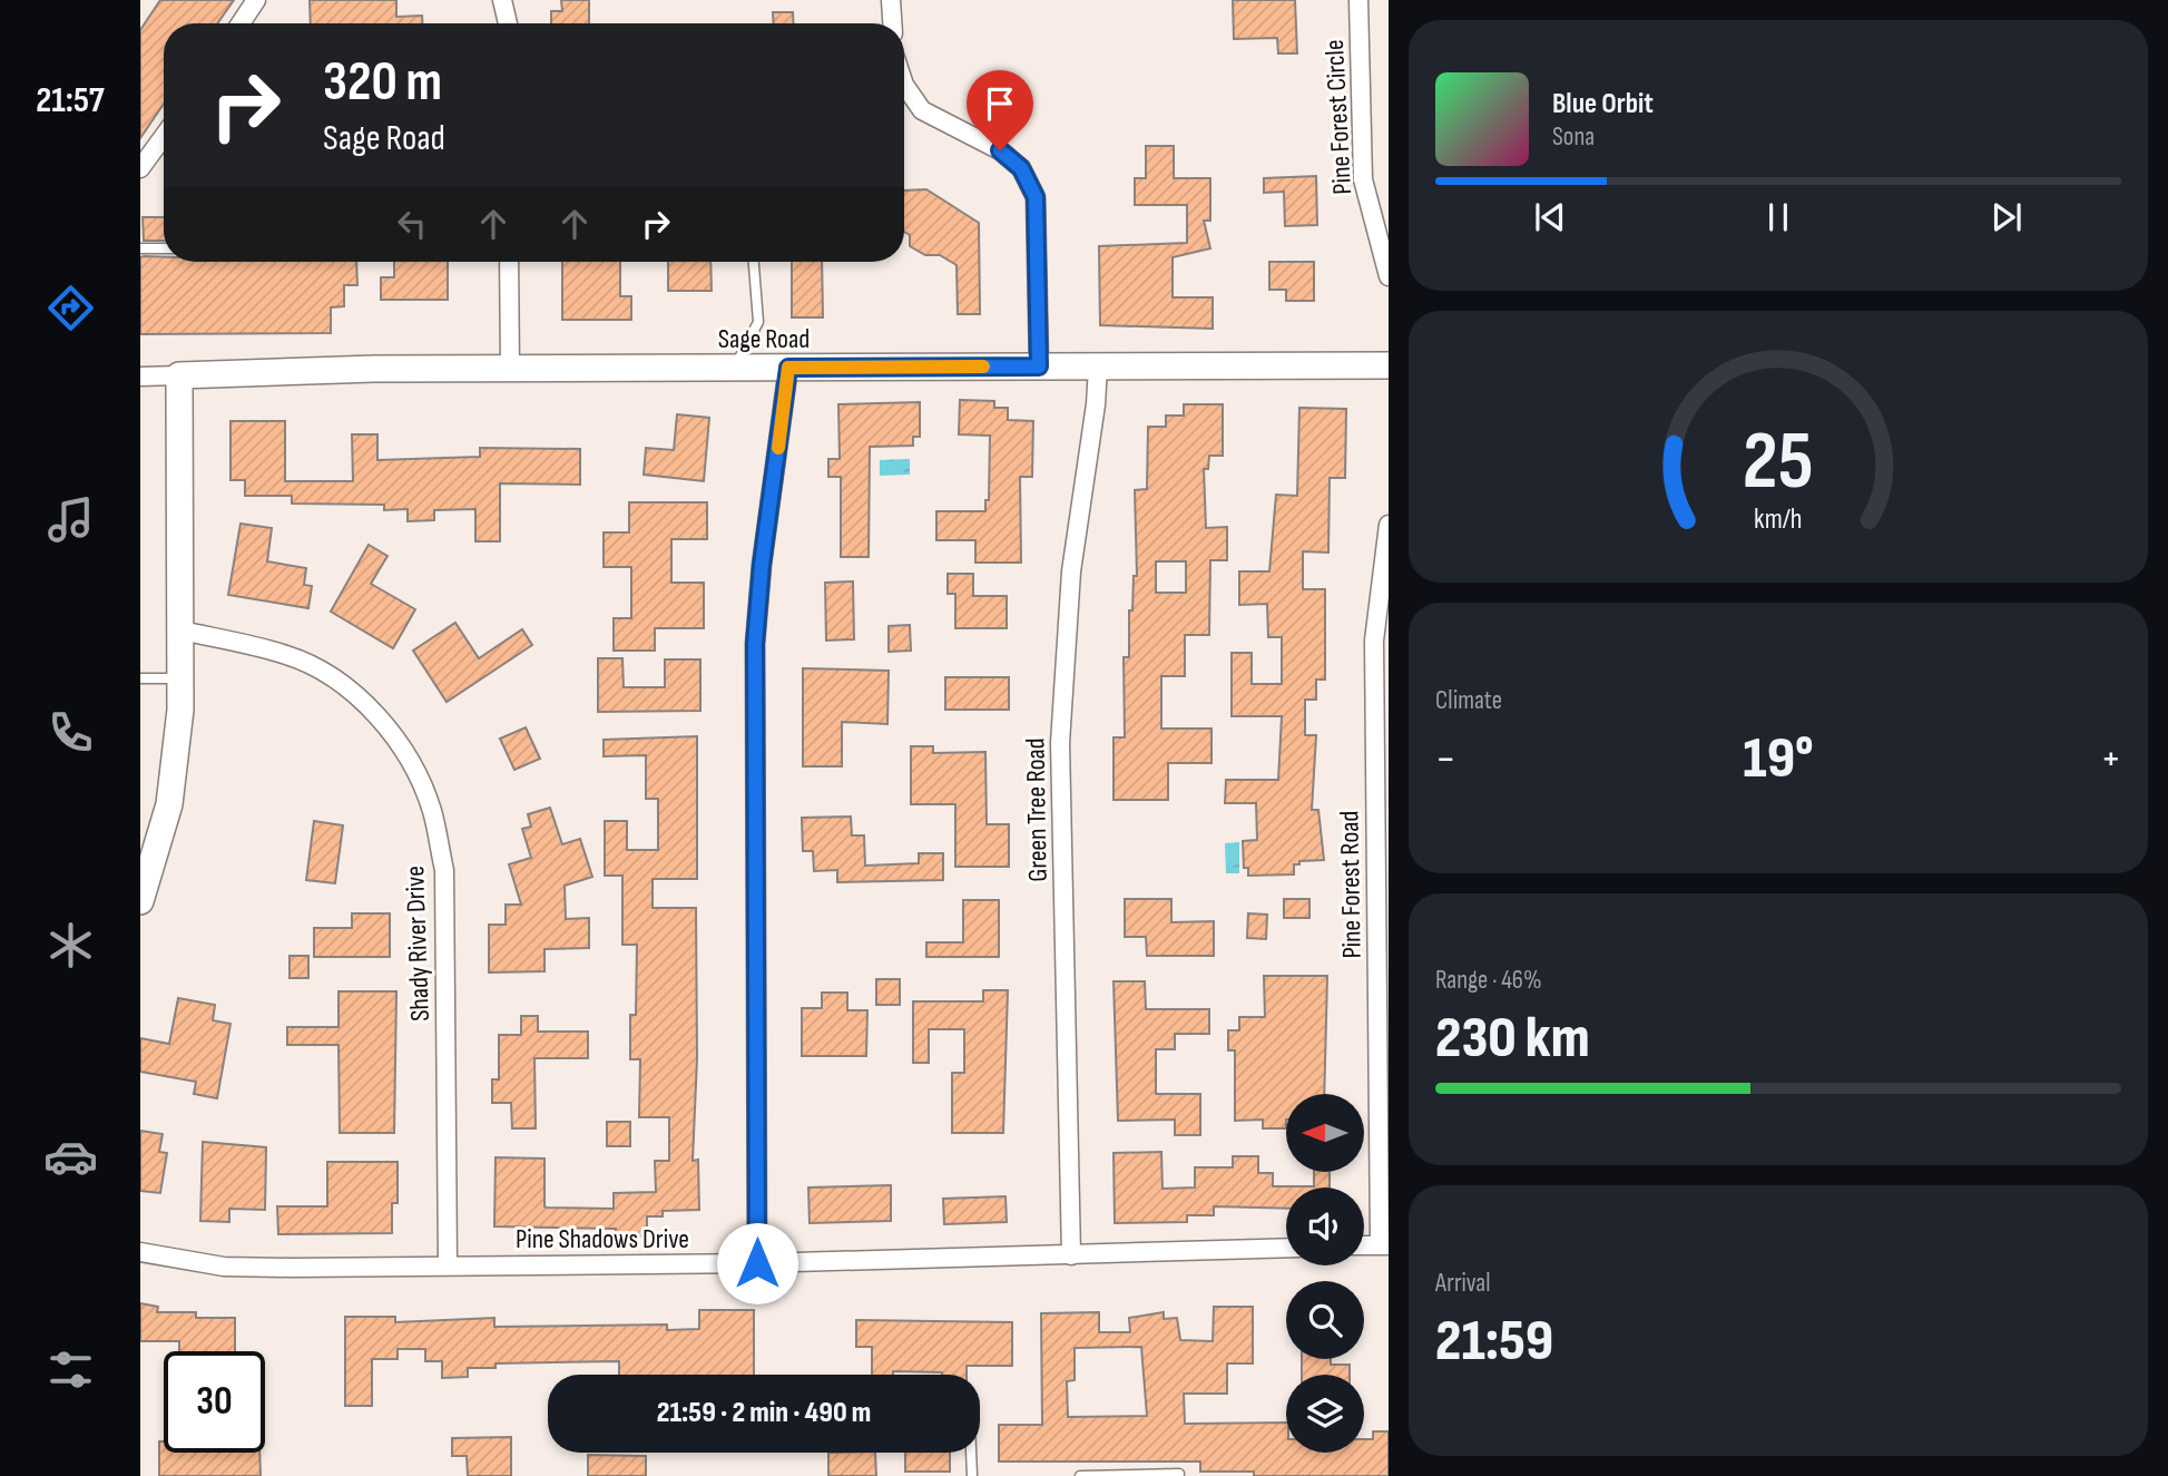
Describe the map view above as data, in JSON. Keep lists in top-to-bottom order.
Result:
{
  "streets": {
    "street": [
      "Pine Forest Circle",
      "Sage Road",
      "Green Tree Road",
      "Pine Forest Road",
      "Shady River Drive",
      "Pine Shadows Drive"
    ]
  },
  "crossings": [
    ["Sage Road", "Green Tree Road"],
    ["Green Tree Road", "Pine Shadows Drive"],
    ["Shady River Drive", "Pine Shadows Drive"]
  ],
  "north": "left",
  "page": {
    "tabs": "21:57",
    "turn": ["320 m", "Sage Road"],
    "song": ["Blue Orbit", "Sona"],
    "tile": [
      "Climate",
      ["Range · 46%", "230 km"],
      ["Arrival", "21:59"]
    ],
    "heat": ["−", "19°", "+"],
    "limit": "30",
    "trip": "21:59 · 2 min · 490 m",
    "gauge": ["25", "km/h"]
  }
}
